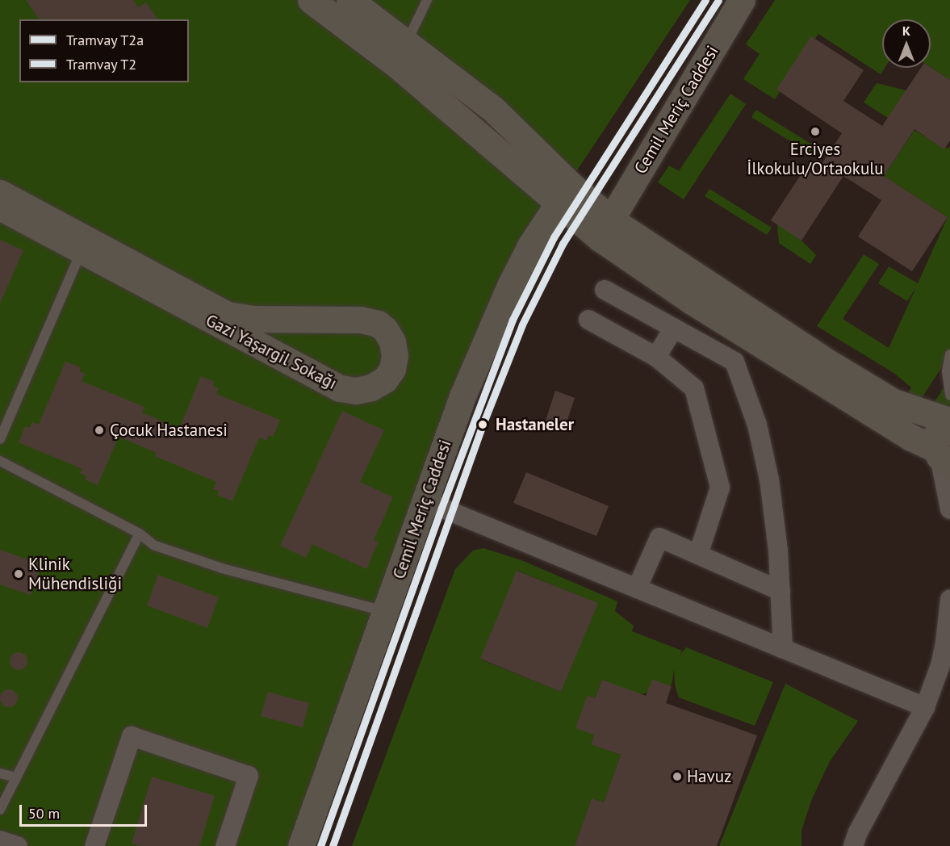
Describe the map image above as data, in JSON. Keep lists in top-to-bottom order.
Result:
{
  "streets": {
    "street": ["Cemil Meriç Caddesi", "Gazi Yaşargil Sokağı"]
  },
  "places": [
    "Erciyes İlkokulu/Ortaokulu",
    "Hastaneler",
    "Çocuk Hastanesi",
    "Klinik Mühendisliği",
    "Havuz"
  ],
  "lines": ["tram line T2a", "tram line T2"],
  "legend": ["Tramvay T2a", "Tramvay T2"],
  "scale_bar": "50 m",
  "north": "top"
}
